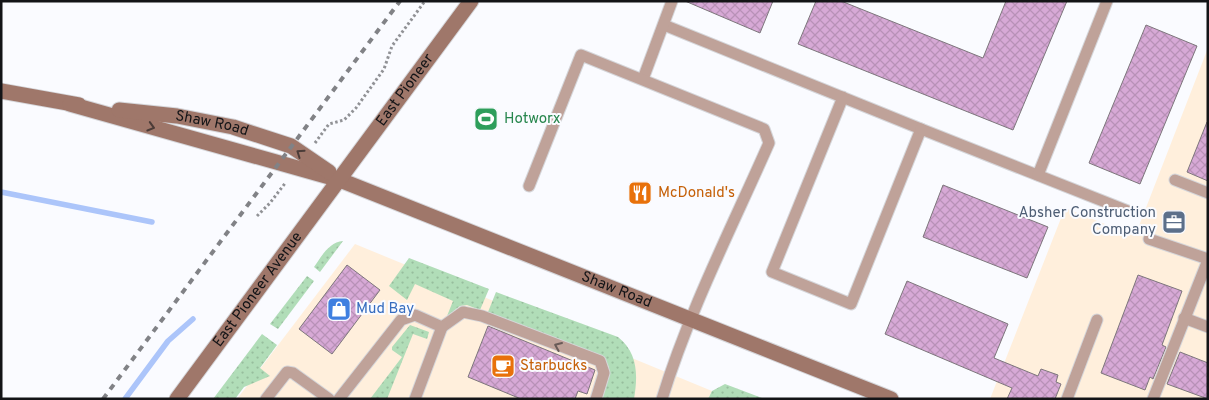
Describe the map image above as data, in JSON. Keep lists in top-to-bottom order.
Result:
{
  "streets": {
    "main road": ["East Pioneer", "Shaw Road", "East Pioneer Avenue"]
  },
  "crossings": [
    ["East Pioneer", "Shaw Road"],
    ["East Pioneer", "East Pioneer Avenue"],
    ["Shaw Road", "East Pioneer Avenue"]
  ],
  "places": {
    "sports": ["Hotworx"],
    "restaurant": ["McDonald's"],
    "office": ["Absher Construction Company"],
    "shop": ["Mud Bay"],
    "cafe": ["Starbucks"]
  }
}
